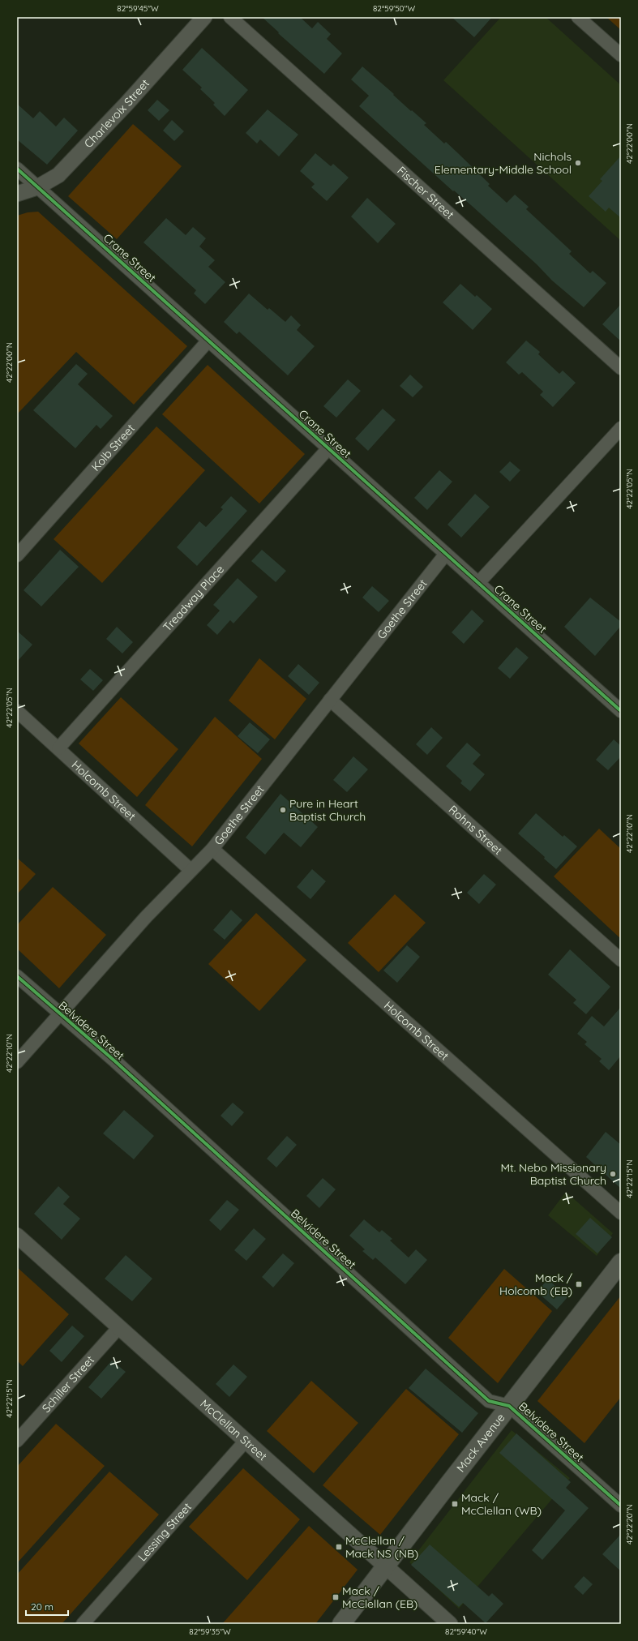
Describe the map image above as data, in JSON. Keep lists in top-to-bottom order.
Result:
{
  "streets": {
    "main road": ["Mack Avenue"],
    "street": [
      "Charlevoix Street",
      "Fischer Street",
      "Crane Street",
      "Kolb Street",
      "Treadway Place",
      "Goethe Street",
      "Holcomb Street",
      "Rohns Street",
      "Belvidere Street",
      "Schiller Street",
      "McClellan Street",
      "Lessing Street"
    ]
  },
  "crossings": [
    ["Charlevoix Street", "Crane Street"],
    ["Crane Street", "Kolb Street"],
    ["Crane Street", "Treadway Place"],
    ["Crane Street", "Goethe Street"],
    ["Treadway Place", "Holcomb Street"],
    ["Goethe Street", "Holcomb Street"],
    ["Goethe Street", "Rohns Street"],
    ["Goethe Street", "Belvidere Street"],
    ["Belvidere Street", "Mack Avenue"],
    ["Schiller Street", "McClellan Street"],
    ["McClellan Street", "Mack Avenue"],
    ["McClellan Street", "Lessing Street"]
  ],
  "places": {
    "other": ["Nichols Elementary-Middle School", "Pure in Heart Baptist Church", "Mt. Nebo Missionary Baptist Church"],
    "transit": [
      "Mack / Holcomb (EB)",
      "Mack / McClellan (WB)",
      "McClellan / Mack NS (NB)",
      "Mack / McClellan (EB)"
    ]
  },
  "scale_bar": "20 m",
  "coordinates": [
    "82°59'45\"W",
    "82°59'50\"W",
    "42°22'00\"N",
    "42°22'05\"N",
    "42°22'10\"N",
    "42°22'15\"N",
    "42°22'20\"N",
    "82°59'35\"W",
    "82°59'40\"W"
  ]
}
